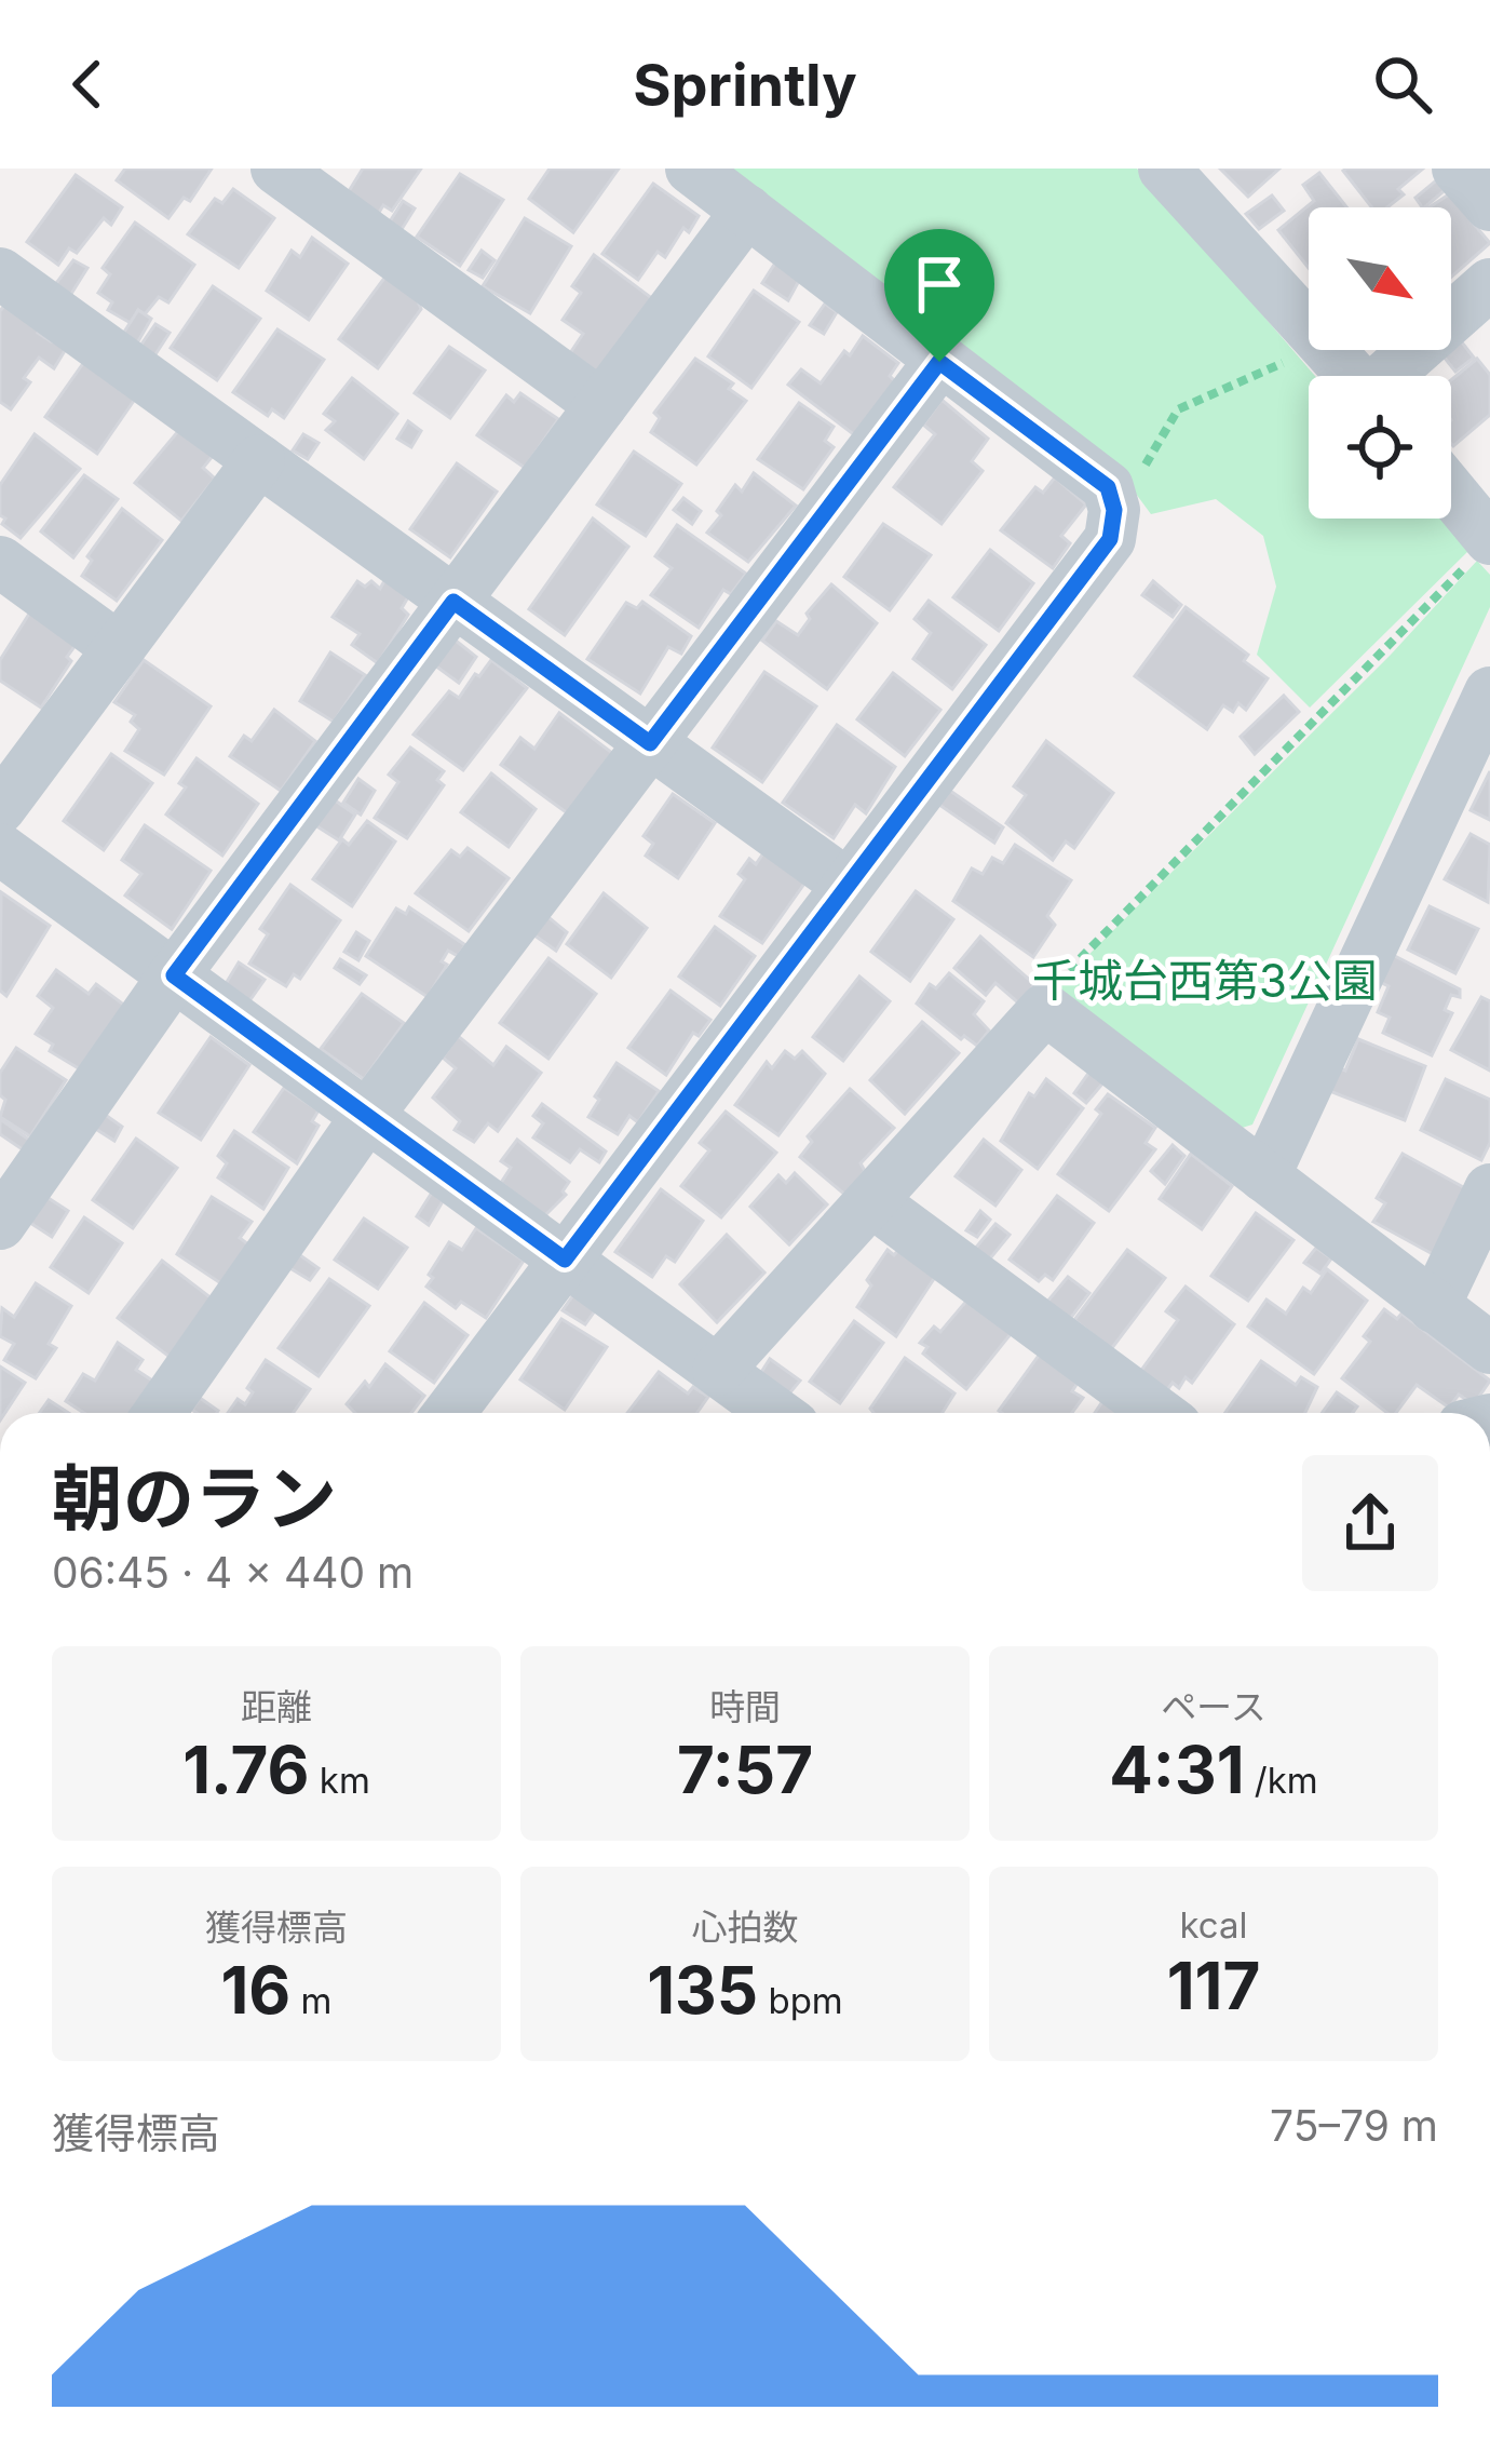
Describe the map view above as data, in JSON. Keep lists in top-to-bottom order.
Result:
{
  "parks": ["千城台西第3公園"],
  "north": "bottom right",
  "page": {
    "header": "Sprintly",
    "heading": ["朝のラン", "06:45 · 4 × 440 m"],
    "stats": [
      ["距離", "1.76 km"],
      ["時間", "7:57"],
      ["ペース", "4:31 /km"],
      ["獲得標高", "16 m"],
      ["心拍数", "135 bpm"],
      ["kcal", "117"]
    ],
    "chart": ["獲得標高", "75–79 m"]
  }
}
